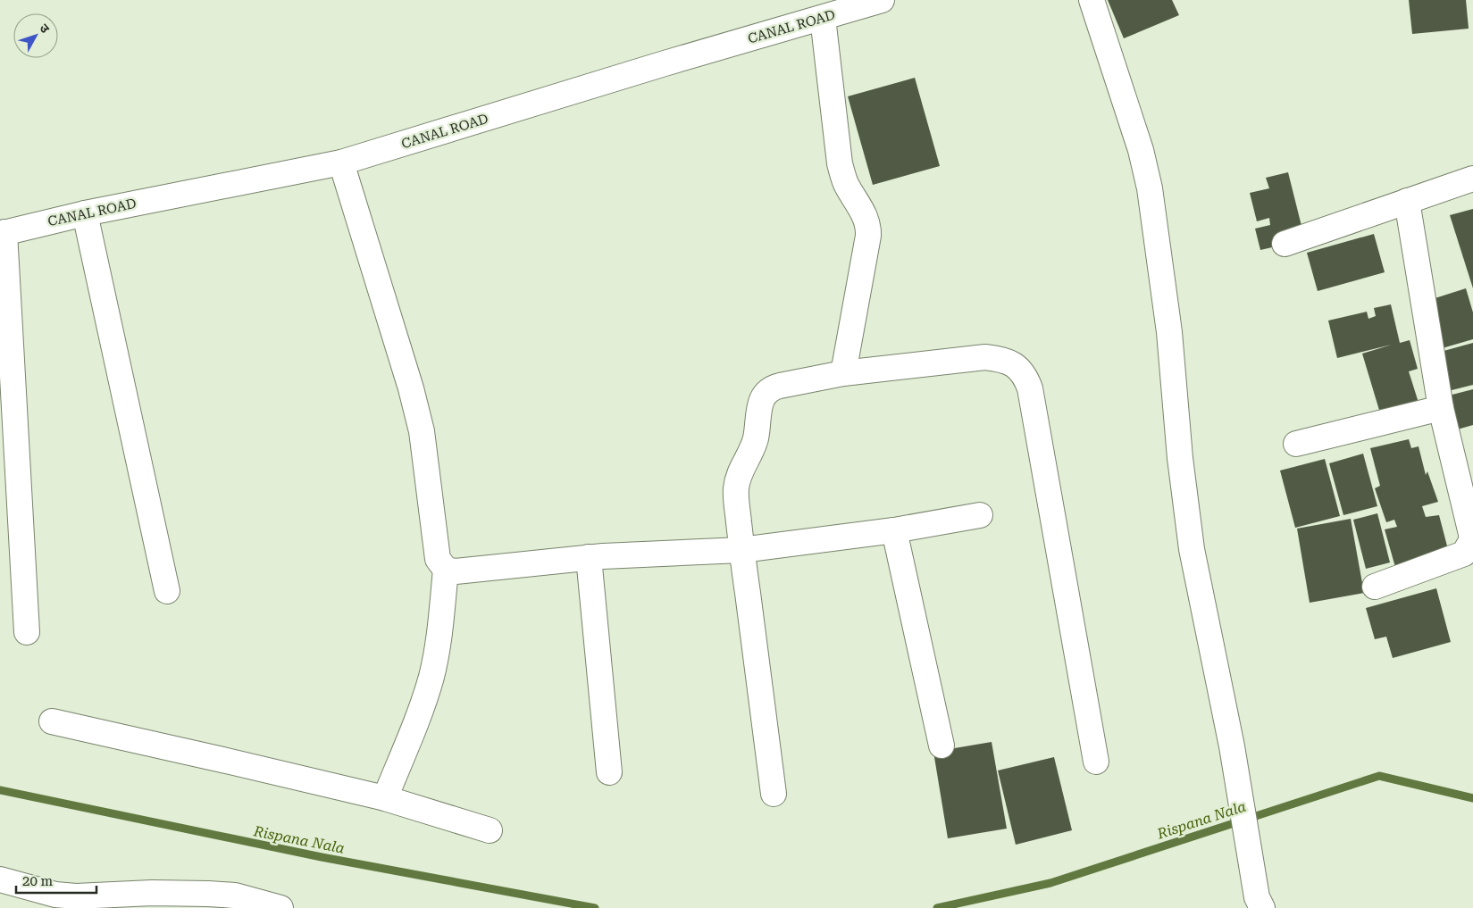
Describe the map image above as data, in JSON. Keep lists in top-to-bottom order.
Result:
{
  "streets": {
    "street": ["CANAL ROAD"]
  },
  "water": ["Rispana Nala"],
  "scale_bar": "20 m",
  "north": "top right"
}
